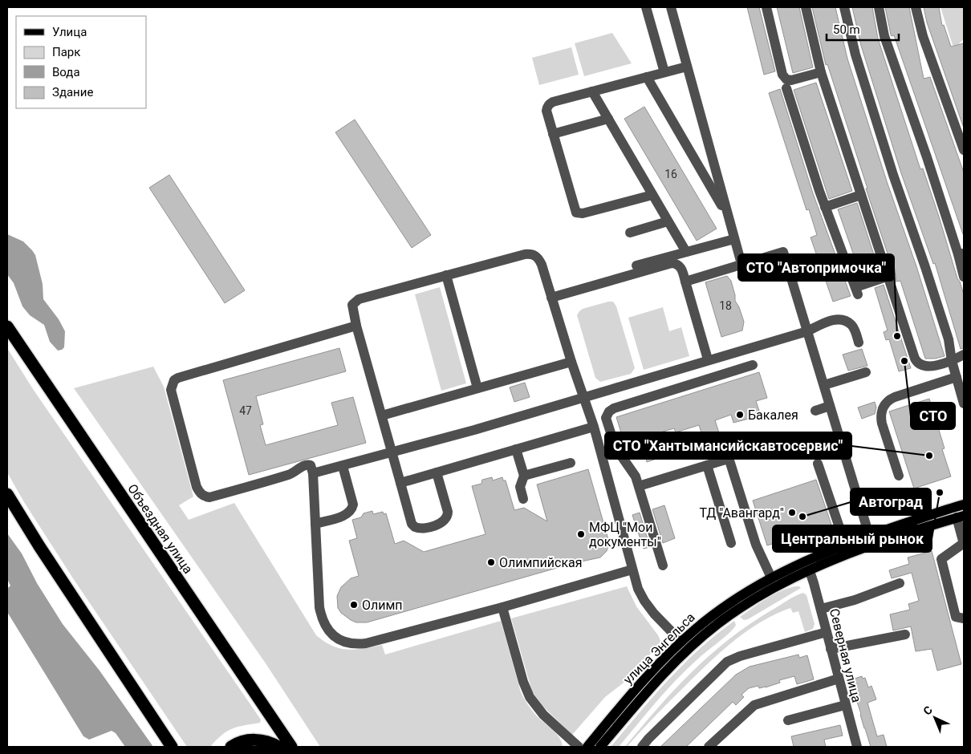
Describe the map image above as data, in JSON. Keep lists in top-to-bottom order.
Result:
{
  "streets": {
    "highway": ["Объездная улица"],
    "main road": ["улица Энгельса"],
    "street": ["Северная улица"]
  },
  "crossings": [
    ["улица Энгельса", "Северная улица"]
  ],
  "places": [
    "СТО \"Автопримочка\"",
    "СТО",
    "Бакалея",
    "СТО \"Хантымансийскавтосервис\"",
    "Центральный рынок",
    "ТД \"Авангард\"",
    "Автоград",
    "МФЦ \"Мои документы\"",
    "Олимпийская",
    "Олимп"
  ],
  "house_numbers": ["16", "18", "47"],
  "legend": [
    "Улица",
    "Парк",
    "Вода",
    "Здание"
  ],
  "scale_bar": "50 m",
  "north": "top left"
}
